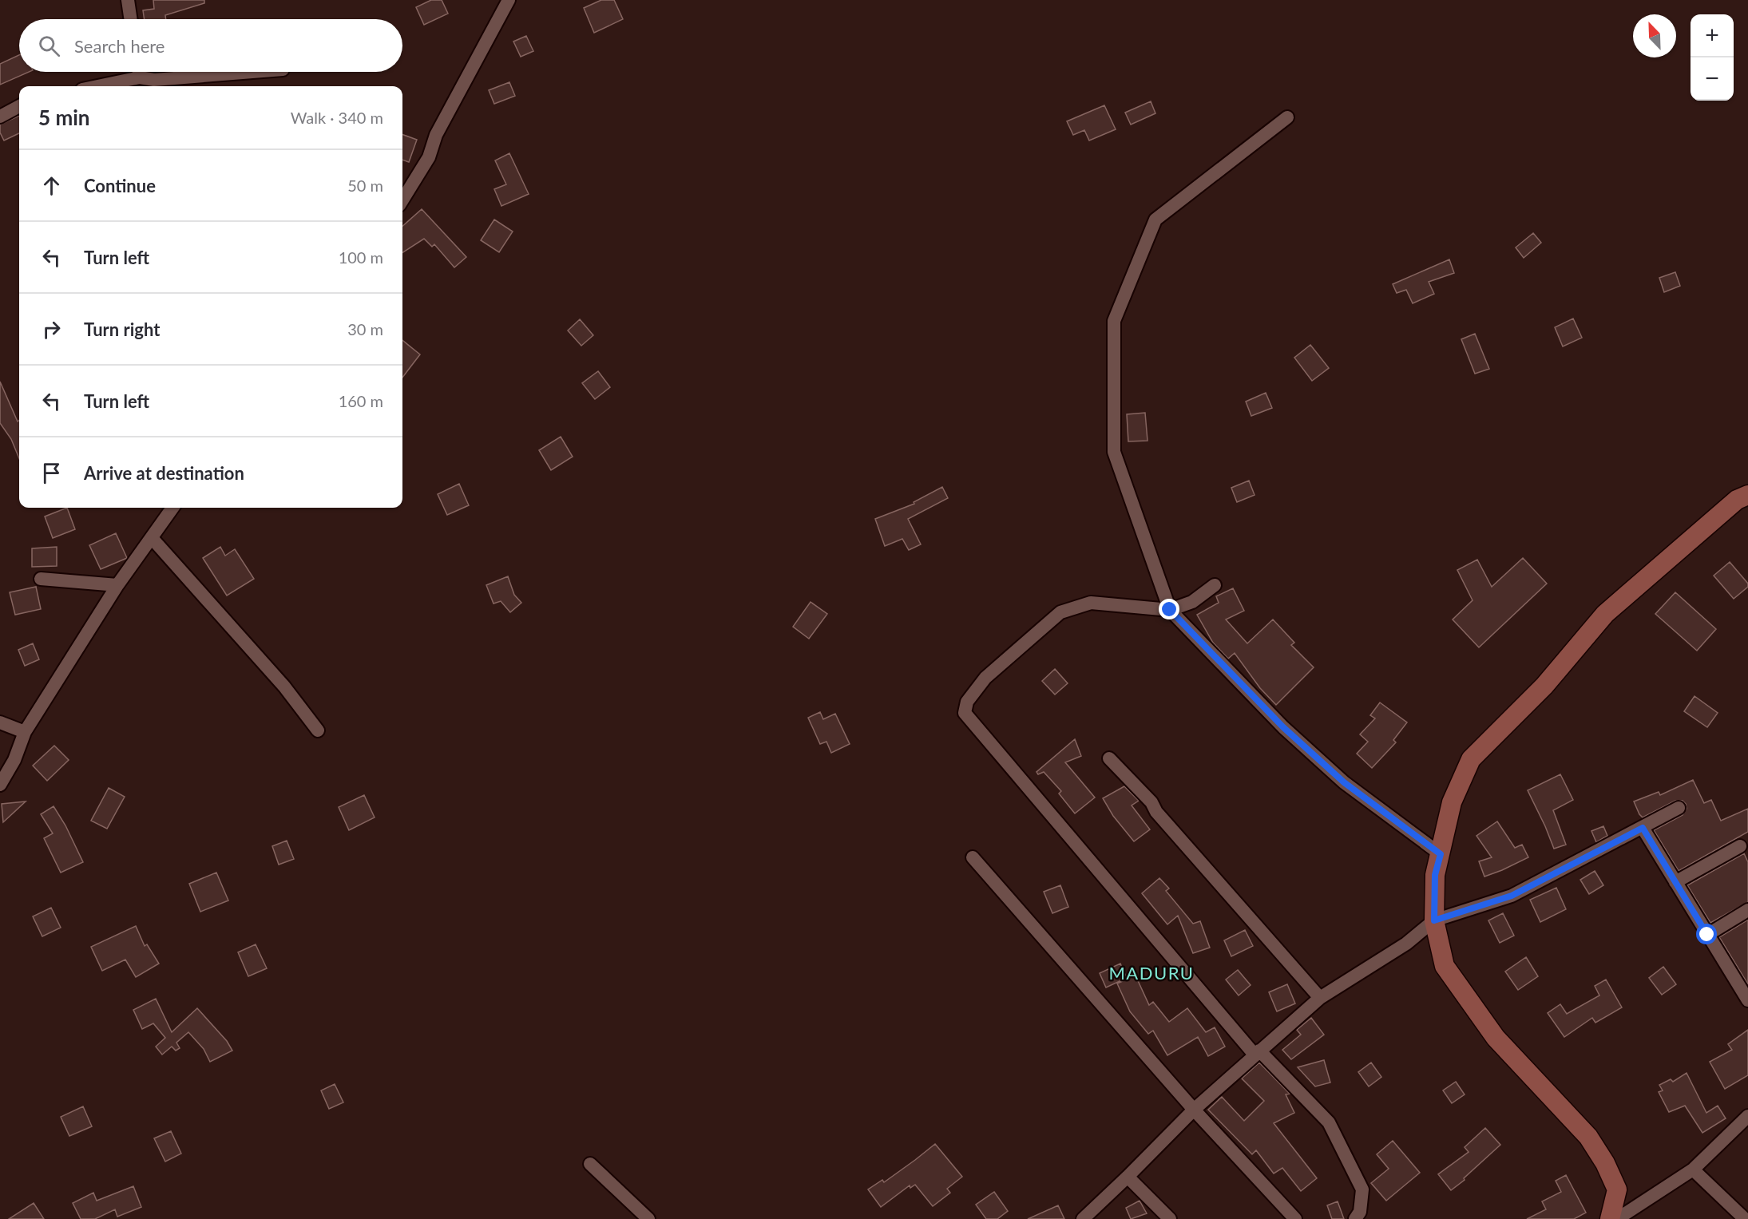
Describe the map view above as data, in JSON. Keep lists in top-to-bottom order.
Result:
{
  "districts": ["MADURU"],
  "north": "top left",
  "page": {
    "map_buttons": ["+", "−"],
    "search": "Search here",
    "heading": ["5 min", "Walk · 340 m"],
    "list": [
      ["Continue", "50 m"],
      ["Turn left", "100 m"],
      ["Turn right", "30 m"],
      ["Turn left", "160 m"],
      "Arrive at destination"
    ]
  }
}
